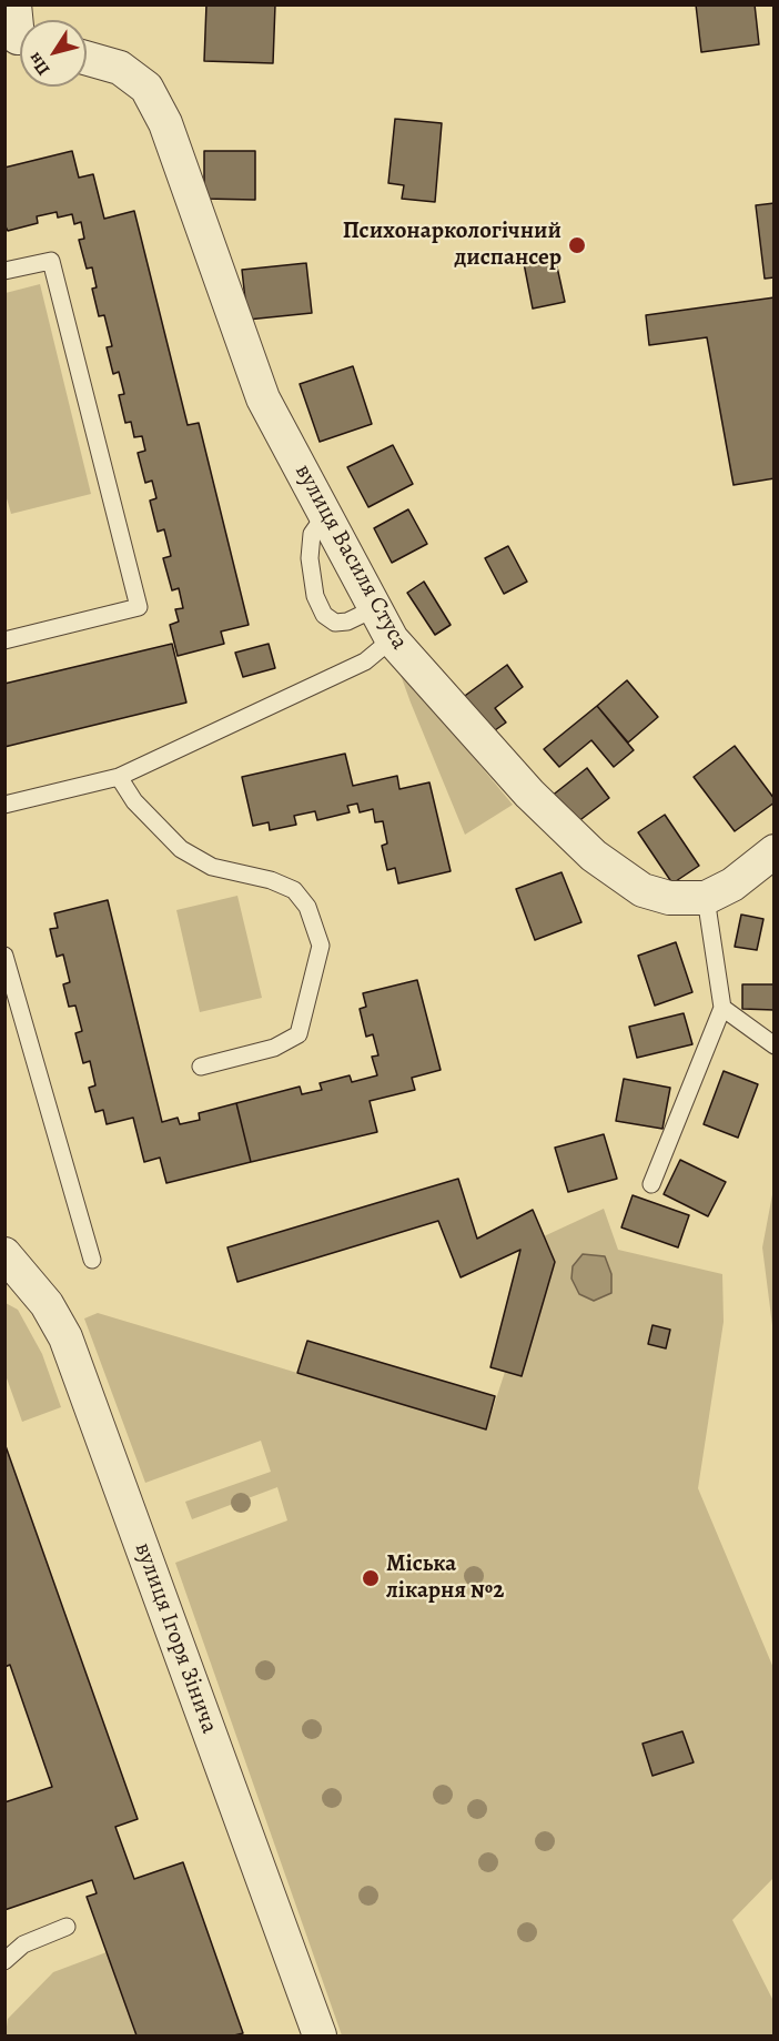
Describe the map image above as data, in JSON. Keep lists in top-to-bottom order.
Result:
{
  "streets": {
    "street": ["вулиця Василя Стуса", "вулиця Ігоря Зінича"]
  },
  "places": ["Психонаркологічний диспансер", "Міська лікарня №2"],
  "north": "bottom left"
}
